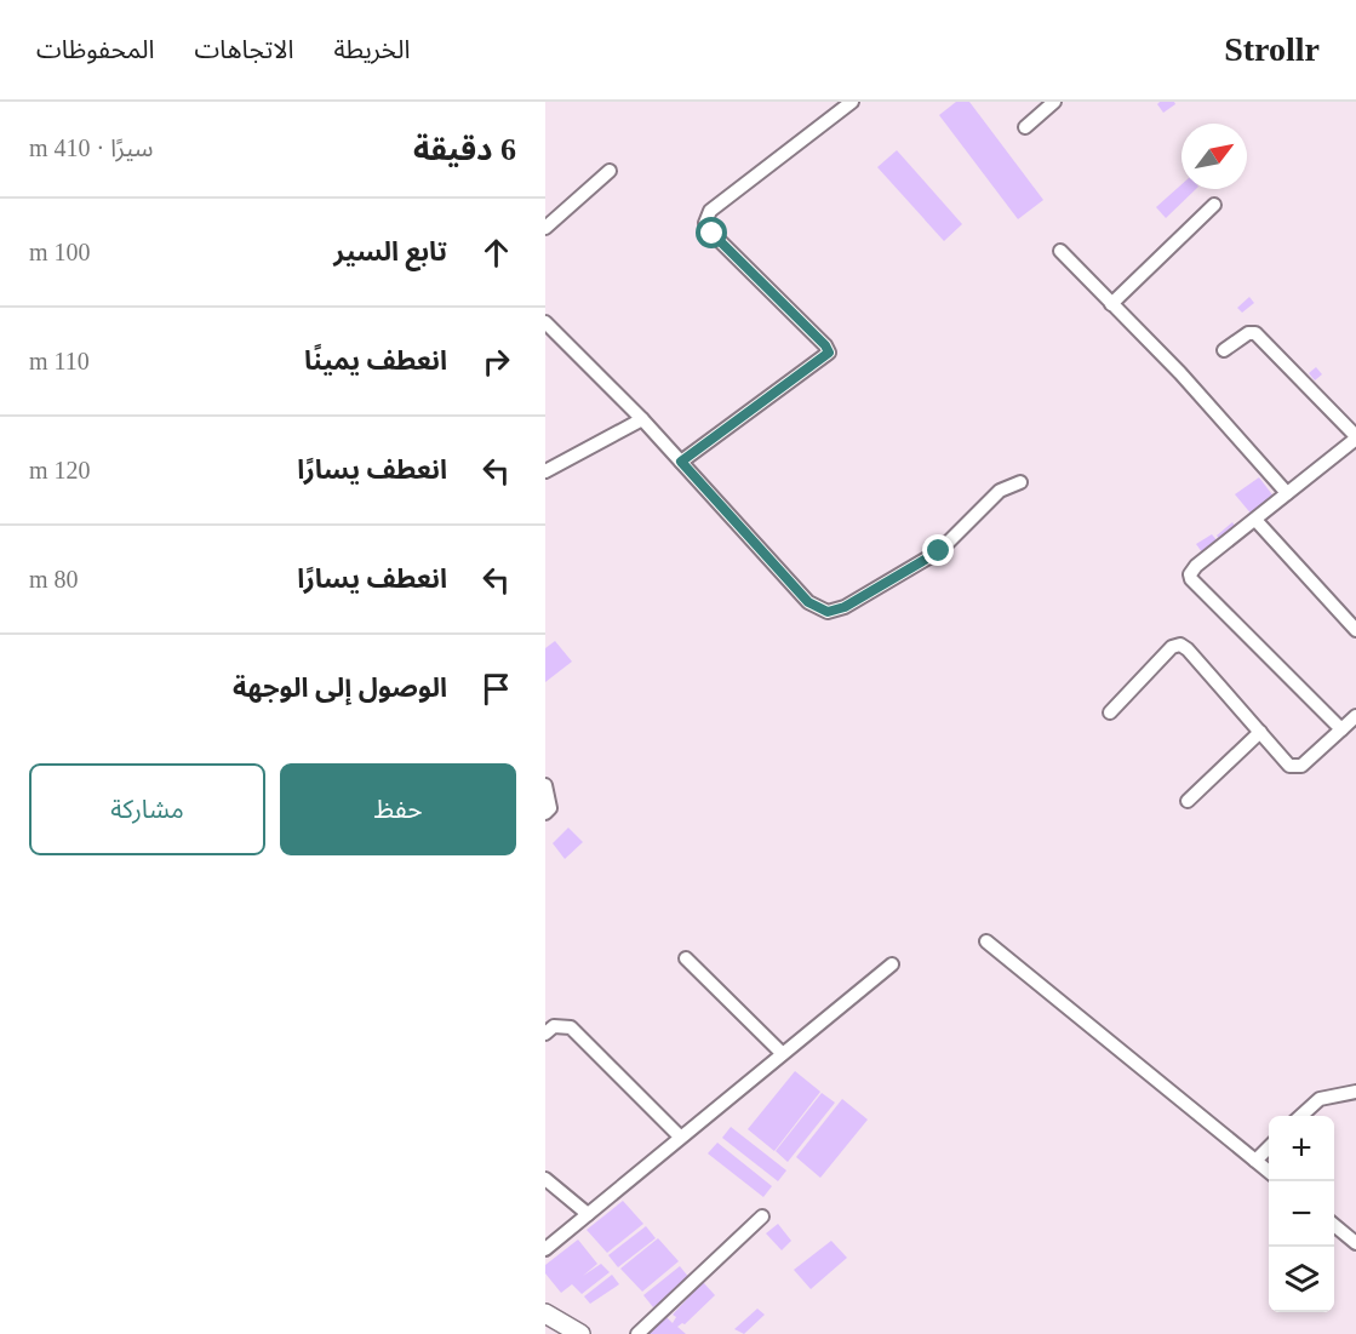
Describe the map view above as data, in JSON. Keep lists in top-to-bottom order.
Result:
{
  "north": "top right",
  "page": {
    "header": "Strollr",
    "nav": ["الخريطة", "الاتجاهات", "المحفوظات"],
    "heading": ["6 دقيقة", "سيرًا · 410 m"],
    "list": [
      ["تابع السير", "100 m"],
      ["انعطف يمينًا", "110 m"],
      ["انعطف يسارًا", "120 m"],
      ["انعطف يسارًا", "80 m"],
      "الوصول إلى الوجهة"
    ],
    "buttons": ["حفظ", "مشاركة"],
    "map_buttons": ["+", "−"]
  }
}
